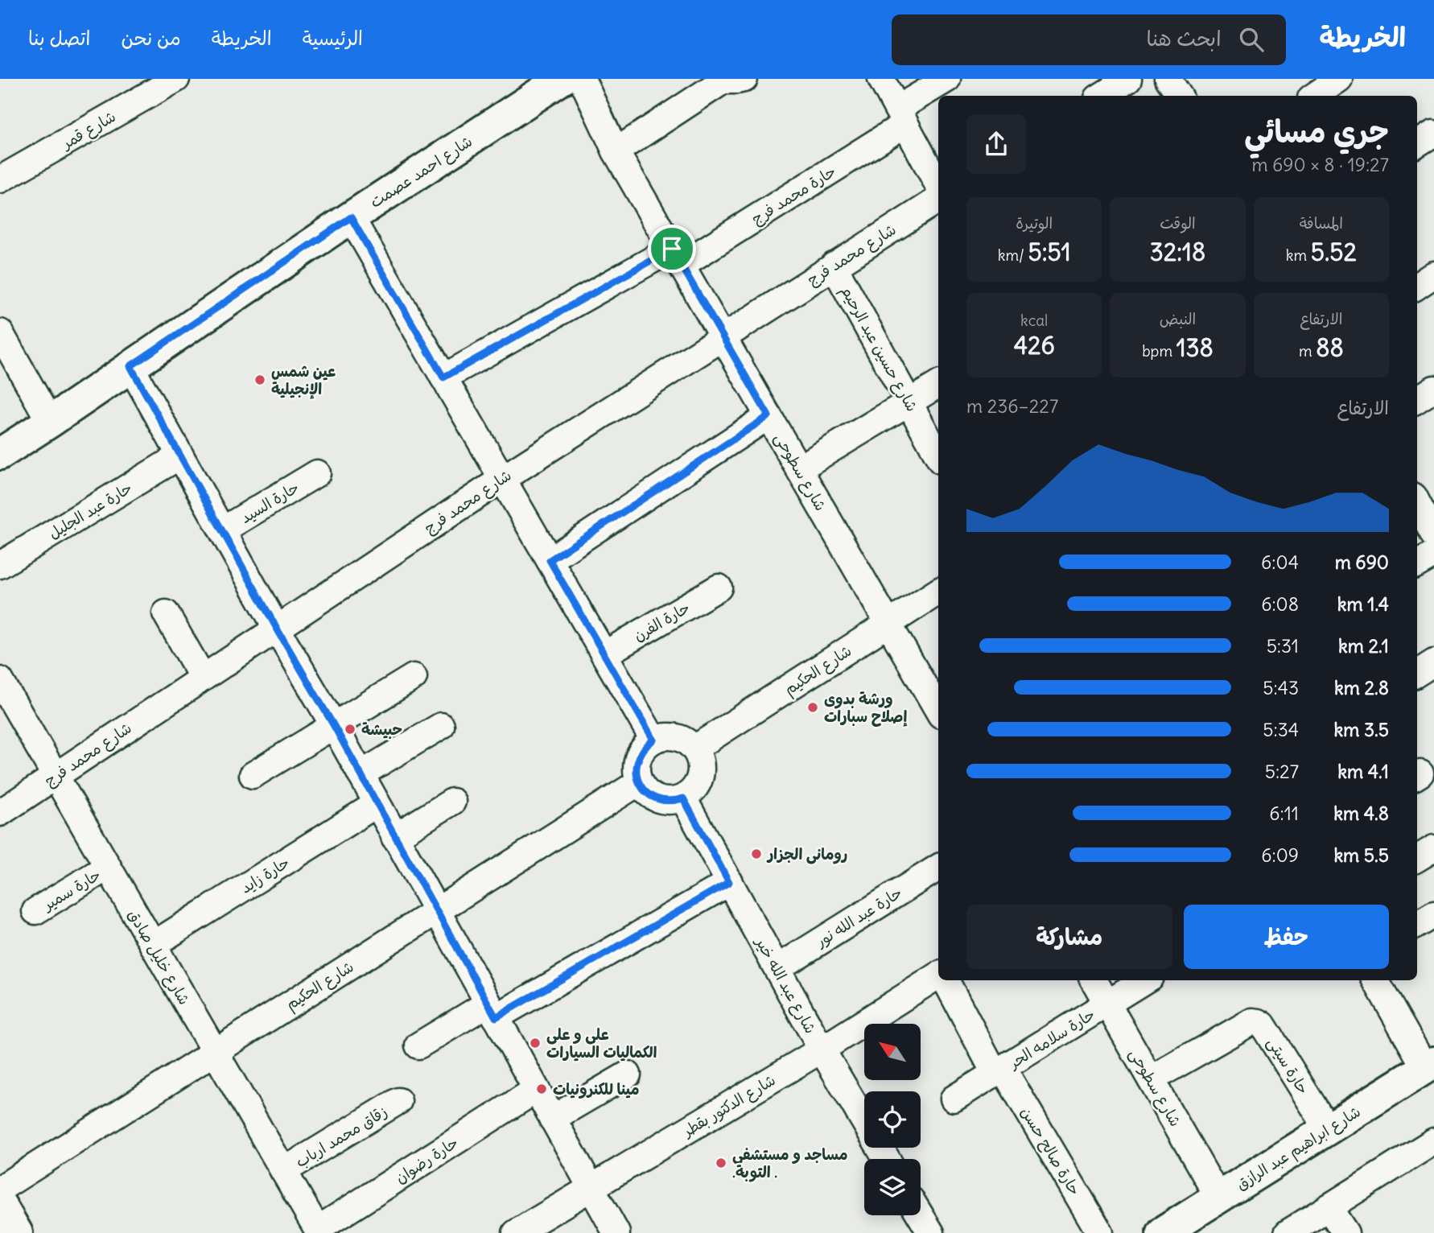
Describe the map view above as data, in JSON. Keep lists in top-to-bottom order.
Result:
{
  "streets": {
    "main road": ["شارع احمد عصمت", "شارع ابراهيم عبد الرازق"],
    "street": [
      "شارع قمر",
      "حارة محمد فرج",
      "شارع محمد فرج",
      "شارع حسين عبد الرحيم",
      "شارع سطوحى",
      "حارة السيد",
      "حارة عبد الجليل",
      "حارة الفرن",
      "شارع الحكيم",
      "حارة زايد",
      "حارة سمير",
      "حارة عبد الله نور",
      "شارع خليل صادق",
      "شارع عبد الله خير",
      "حارة سلامه الحر",
      "حارة سيتى",
      "شارع الدكتور بقطر",
      "زقاق محمد ارباب",
      "حارة صالح حسن",
      "حارة رضوان"
    ]
  },
  "crossings": [
    ["حارة محمد فرج", "شارع سطوحى"],
    ["شارع محمد فرج", "شارع حسين عبد الرحيم"],
    ["شارع محمد فرج", "شارع سطوحى"],
    ["شارع محمد فرج", "شارع خليل صادق"],
    ["شارع سطوحى", "شارع الحكيم"],
    ["شارع سطوحى", "حارة سلامه الحر"],
    ["شارع سطوحى", "حارة سيتى"],
    ["شارع سطوحى", "شارع ابراهيم عبد الرازق"],
    ["شارع الحكيم", "شارع خليل صادق"],
    ["شارع الحكيم", "شارع عبد الله خير"],
    ["حارة زايد", "شارع خليل صادق"],
    ["حارة سمير", "شارع خليل صادق"],
    ["حارة عبد الله نور", "شارع عبد الله خير"],
    ["شارع خليل صادق", "زقاق محمد ارباب"],
    ["شارع خليل صادق", "حارة رضوان"],
    ["شارع عبد الله خير", "شارع الدكتور بقطر"],
    ["حارة سلامه الحر", "حارة صالح حسن"],
    ["حارة سيتى", "شارع ابراهيم عبد الرازق"]
  ],
  "places": [
    "عين شمس الإنجيلية",
    "ورشة بدوى إصلاح سبارات",
    "حبيشة",
    "رومانى الجزار",
    "على و على الكماليات السيارات",
    "مينا للكنرونيات",
    "مساجد و مستشفى .التوبة ."
  ],
  "north": "top left",
  "page": {
    "header": "الخريطة",
    "search": "ابحث هنا",
    "nav": [
      "الرئيسية",
      "الخريطة",
      "من نحن",
      "اتصل بنا"
    ],
    "heading": ["جري مسائي", "19:27 · 8 × 690 m"],
    "stats": [
      ["المسافة", "5.52 km"],
      ["الوقت", "32:18"],
      ["الوتيرة", "5:51 /km"],
      ["الارتفاع", "88 m"],
      ["النبض", "138 bpm"],
      ["kcal", "426"]
    ],
    "chart": ["الارتفاع", "227–236 m"],
    "list": [
      {
        "name": "690 m",
        "note": "6:04"
      },
      {
        "name": "1.4 km",
        "note": "6:08"
      },
      {
        "name": "2.1 km",
        "note": "5:31"
      },
      {
        "name": "2.8 km",
        "note": "5:43"
      },
      {
        "name": "3.5 km",
        "note": "5:34"
      },
      {
        "name": "4.1 km",
        "note": "5:27"
      },
      {
        "name": "4.8 km",
        "note": "6:11"
      },
      {
        "name": "5.5 km",
        "note": "6:09"
      }
    ],
    "buttons": ["حفظ", "مشاركة"]
  }
}
